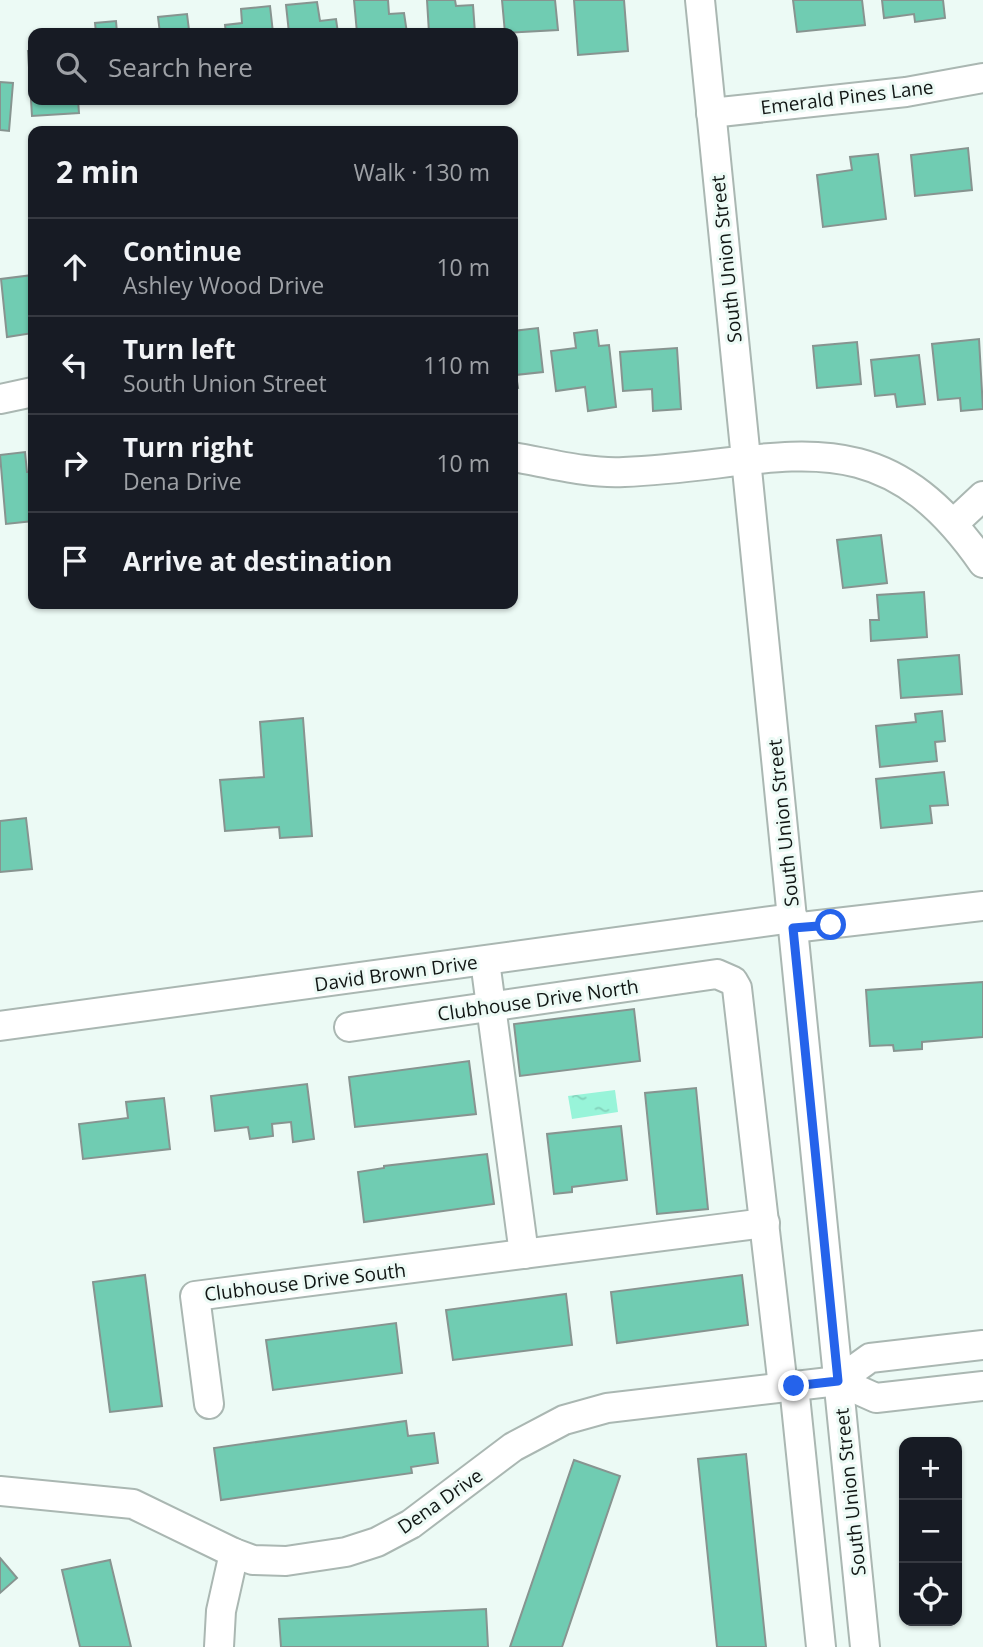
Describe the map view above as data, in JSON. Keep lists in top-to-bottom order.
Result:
{
  "streets": {
    "street": [
      "Emerald Pines Lane",
      "South Union Street",
      "David Brown Drive",
      "Clubhouse Drive North",
      "Clubhouse Drive South",
      "Dena Drive"
    ]
  },
  "crossings": [
    ["Emerald Pines Lane", "South Union Street"],
    ["South Union Street", "David Brown Drive"],
    ["South Union Street", "Dena Drive"],
    ["Clubhouse Drive North", "Clubhouse Drive South"]
  ],
  "page": {
    "search": "Search here",
    "heading": ["2 min", "Walk · 130 m"],
    "list": [
      ["Continue", "Ashley Wood Drive", "10 m"],
      ["Turn left", "South Union Street", "110 m"],
      ["Turn right", "Dena Drive", "10 m"],
      "Arrive at destination"
    ],
    "map_buttons": ["+", "−"]
  }
}
